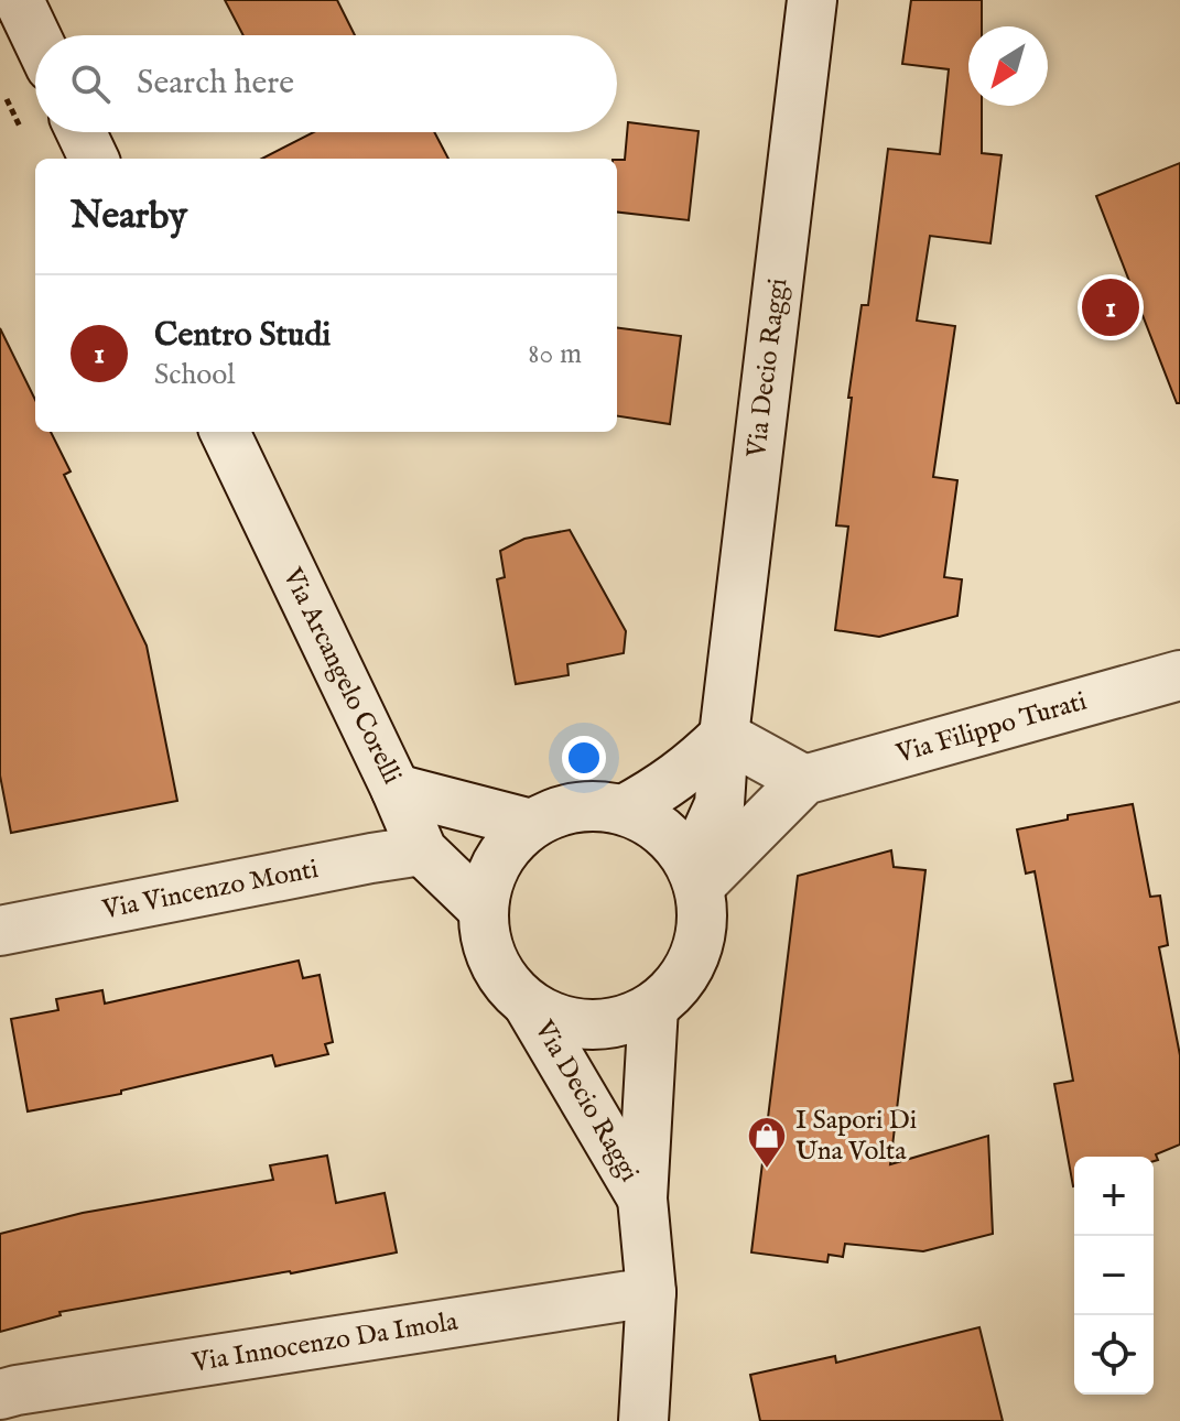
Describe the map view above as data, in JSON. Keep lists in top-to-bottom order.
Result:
{
  "streets": {
    "street": [
      "Via Decio Raggi",
      "Via Arcangelo Corelli",
      "Via Filippo Turati",
      "Via Vincenzo Monti",
      "Via Innocenzo Da Imola"
    ]
  },
  "crossings": [
    ["Via Decio Raggi", "Via Arcangelo Corelli"],
    ["Via Decio Raggi", "Via Filippo Turati"],
    ["Via Decio Raggi", "Via Innocenzo Da Imola"],
    ["Via Arcangelo Corelli", "Via Filippo Turati"],
    ["Via Arcangelo Corelli", "Via Vincenzo Monti"]
  ],
  "places": {
    "shop": ["I Sapori Di Una Volta"]
  },
  "north": "bottom left",
  "page": {
    "search": "Search here",
    "heading": "Nearby",
    "list": [
      {
        "mark": "1",
        "name": "Centro Studi",
        "note": "School",
        "value": "80 m"
      }
    ],
    "pins": "1",
    "map_buttons": ["+", "−"]
  }
}
